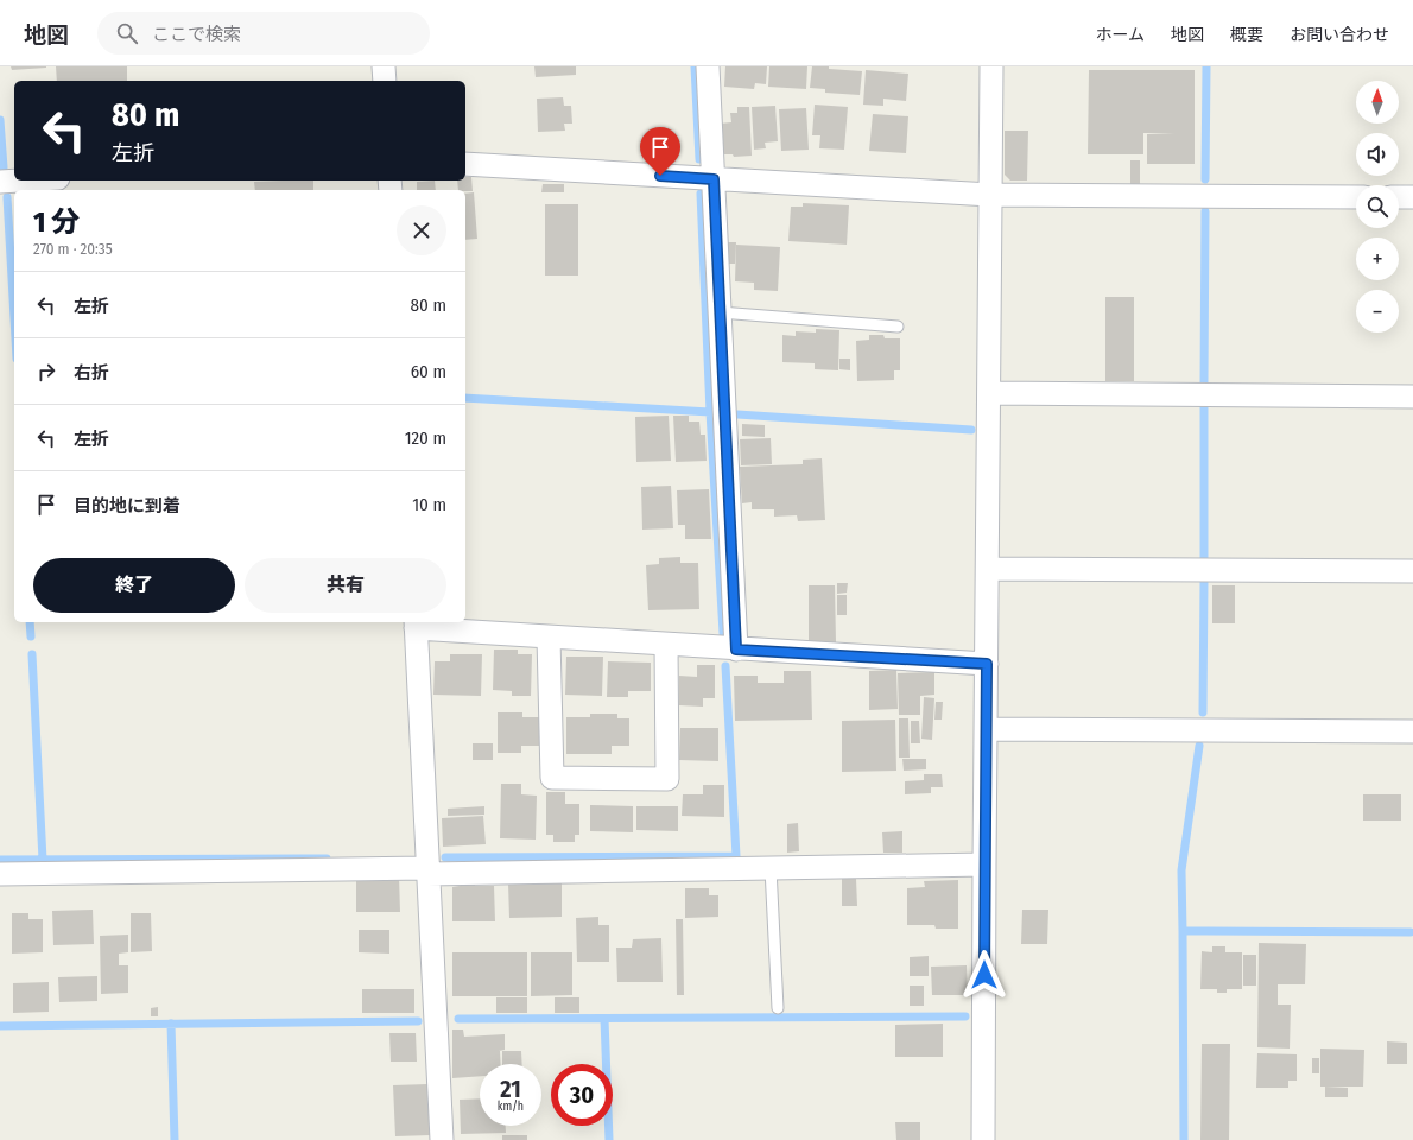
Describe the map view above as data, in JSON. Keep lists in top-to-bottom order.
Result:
{
  "north": "top",
  "page": {
    "header": "地図",
    "search": "ここで検索",
    "nav": [
      "ホーム",
      "地図",
      "概要",
      "お問い合わせ"
    ],
    "map_buttons": ["+", "−"],
    "turn": ["80 m", "左折"],
    "heading": ["1 分", "270 m · 20:35"],
    "list": [
      {
        "name": "左折",
        "value": "80 m"
      },
      {
        "name": "右折",
        "value": "60 m"
      },
      {
        "name": "左折",
        "value": "120 m"
      },
      {
        "name": "目的地に到着",
        "value": "10 m"
      }
    ],
    "buttons": ["終了", "共有"],
    "speed": "21 km/h",
    "limit": "30"
  }
}
